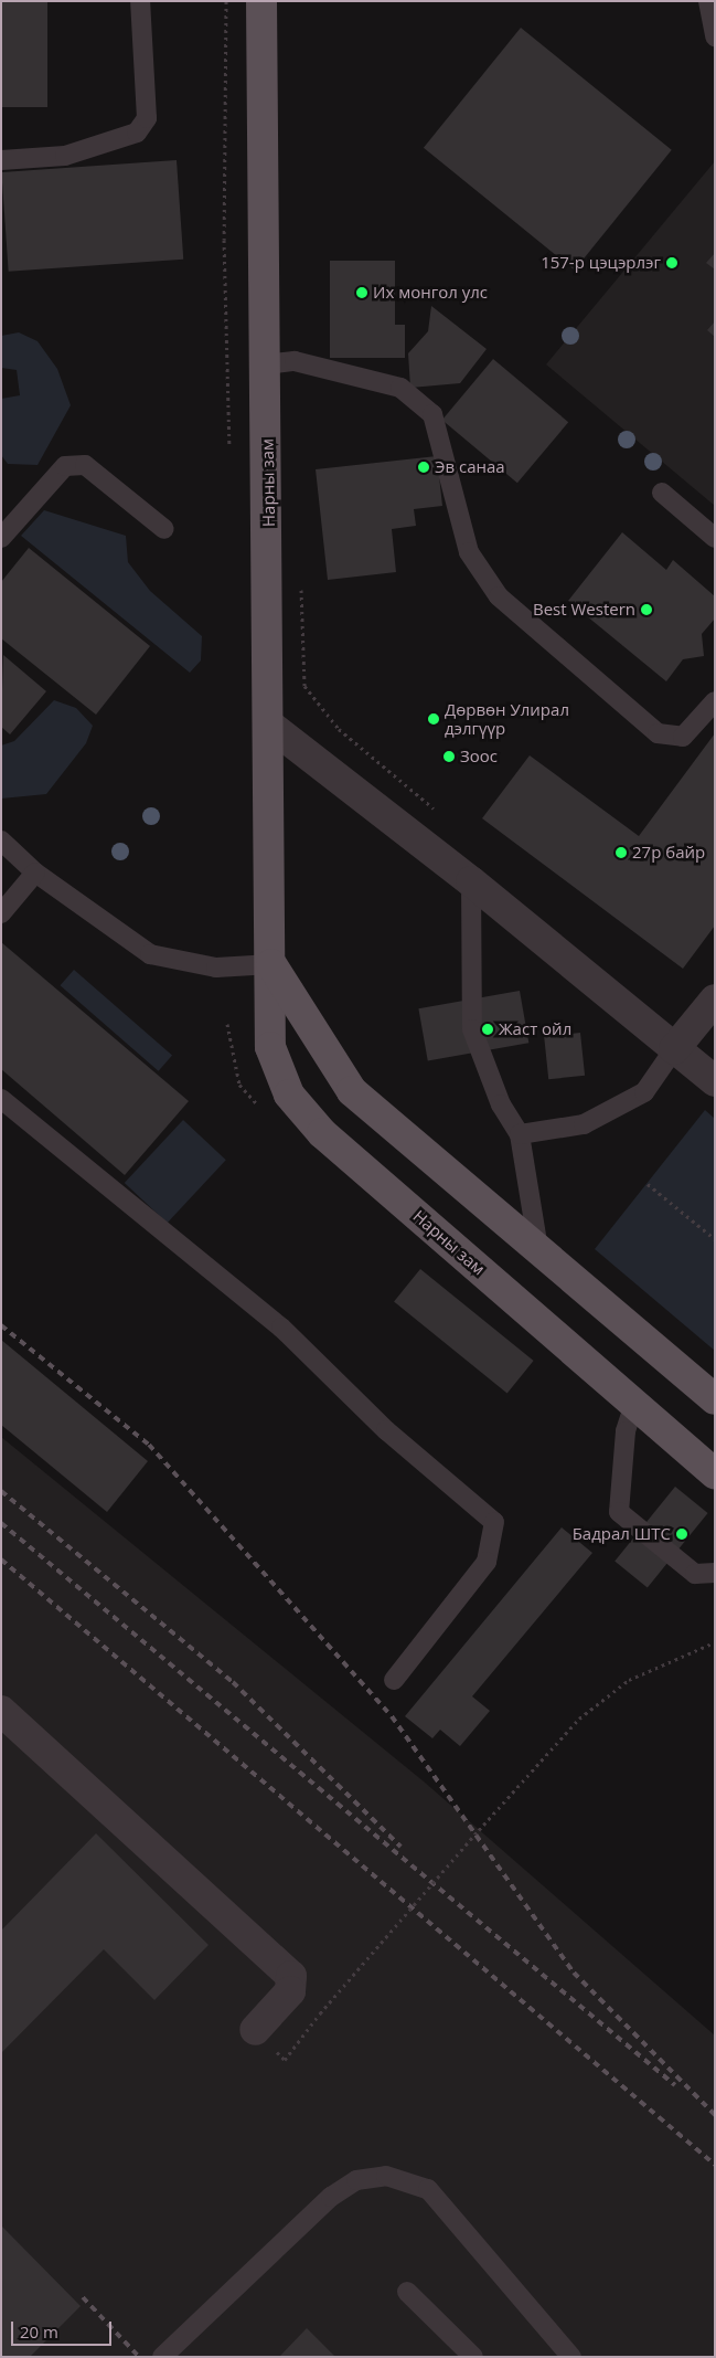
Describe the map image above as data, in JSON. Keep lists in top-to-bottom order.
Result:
{
  "streets": {
    "main road": ["Нарны зам"]
  },
  "places": [
    "157-р цэцэрлэг",
    "Их монгол улс",
    "Эв санаа",
    "Best Western",
    "Дөрвөн Улирал дэлгүүр",
    "Зоос",
    "27р байр",
    "Жаст ойл",
    "Бадрал ШТС"
  ],
  "scale_bar": "20 m"
}
